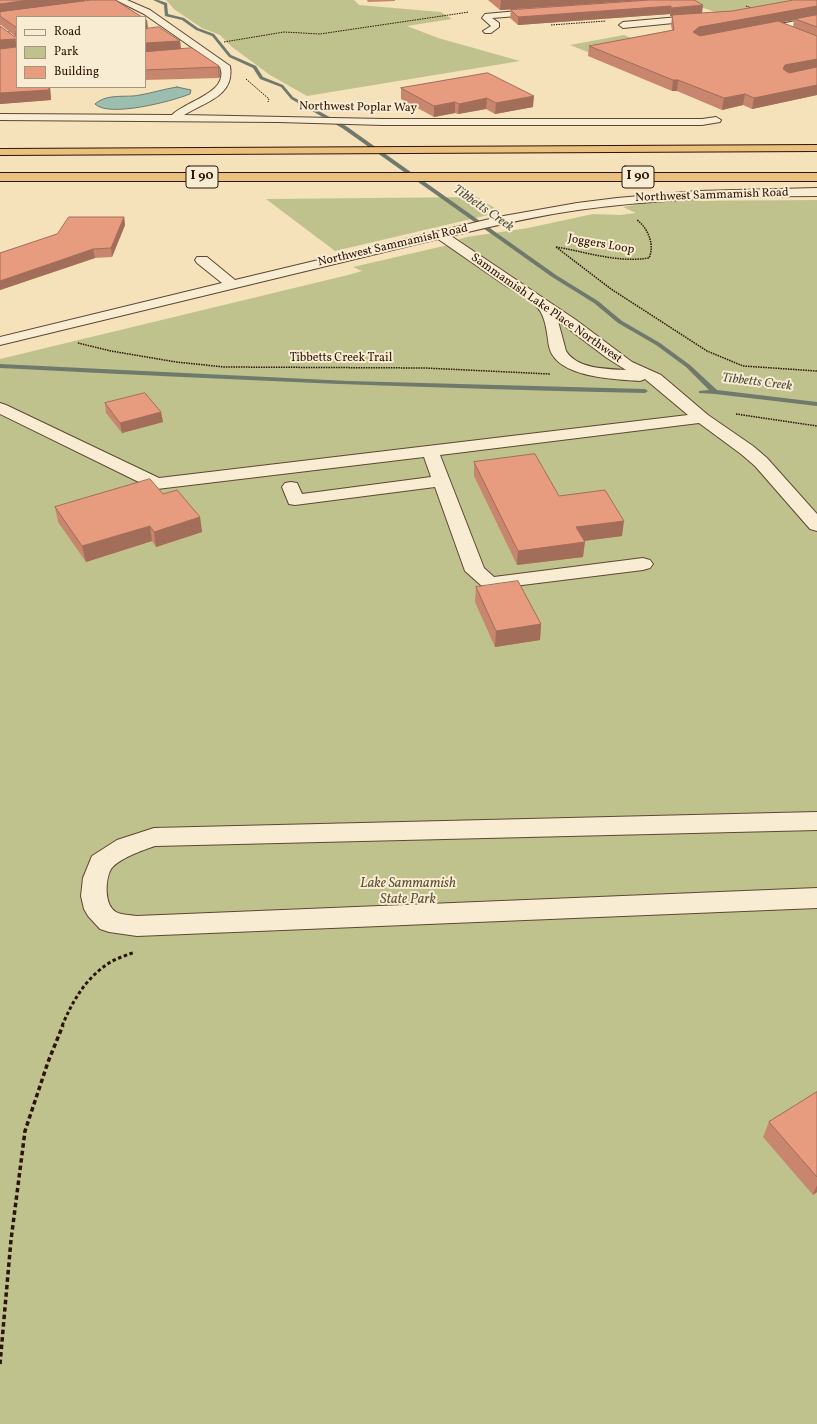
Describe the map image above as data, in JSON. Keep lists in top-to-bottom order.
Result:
{
  "streets": {
    "highway": ["I 90"],
    "street": ["Northwest Poplar Way", "Northwest Sammamish Road", "Sammamish Lake Place Northwest"],
    "path": ["Joggers Loop", "Tibbetts Creek Trail"]
  },
  "crossings": [
    ["Northwest Sammamish Road", "Sammamish Lake Place Northwest"]
  ],
  "water": ["Tibbetts Creek"],
  "parks": ["Lake Sammamish State Park"],
  "legend": ["Road", "Park", "Building"]
}
